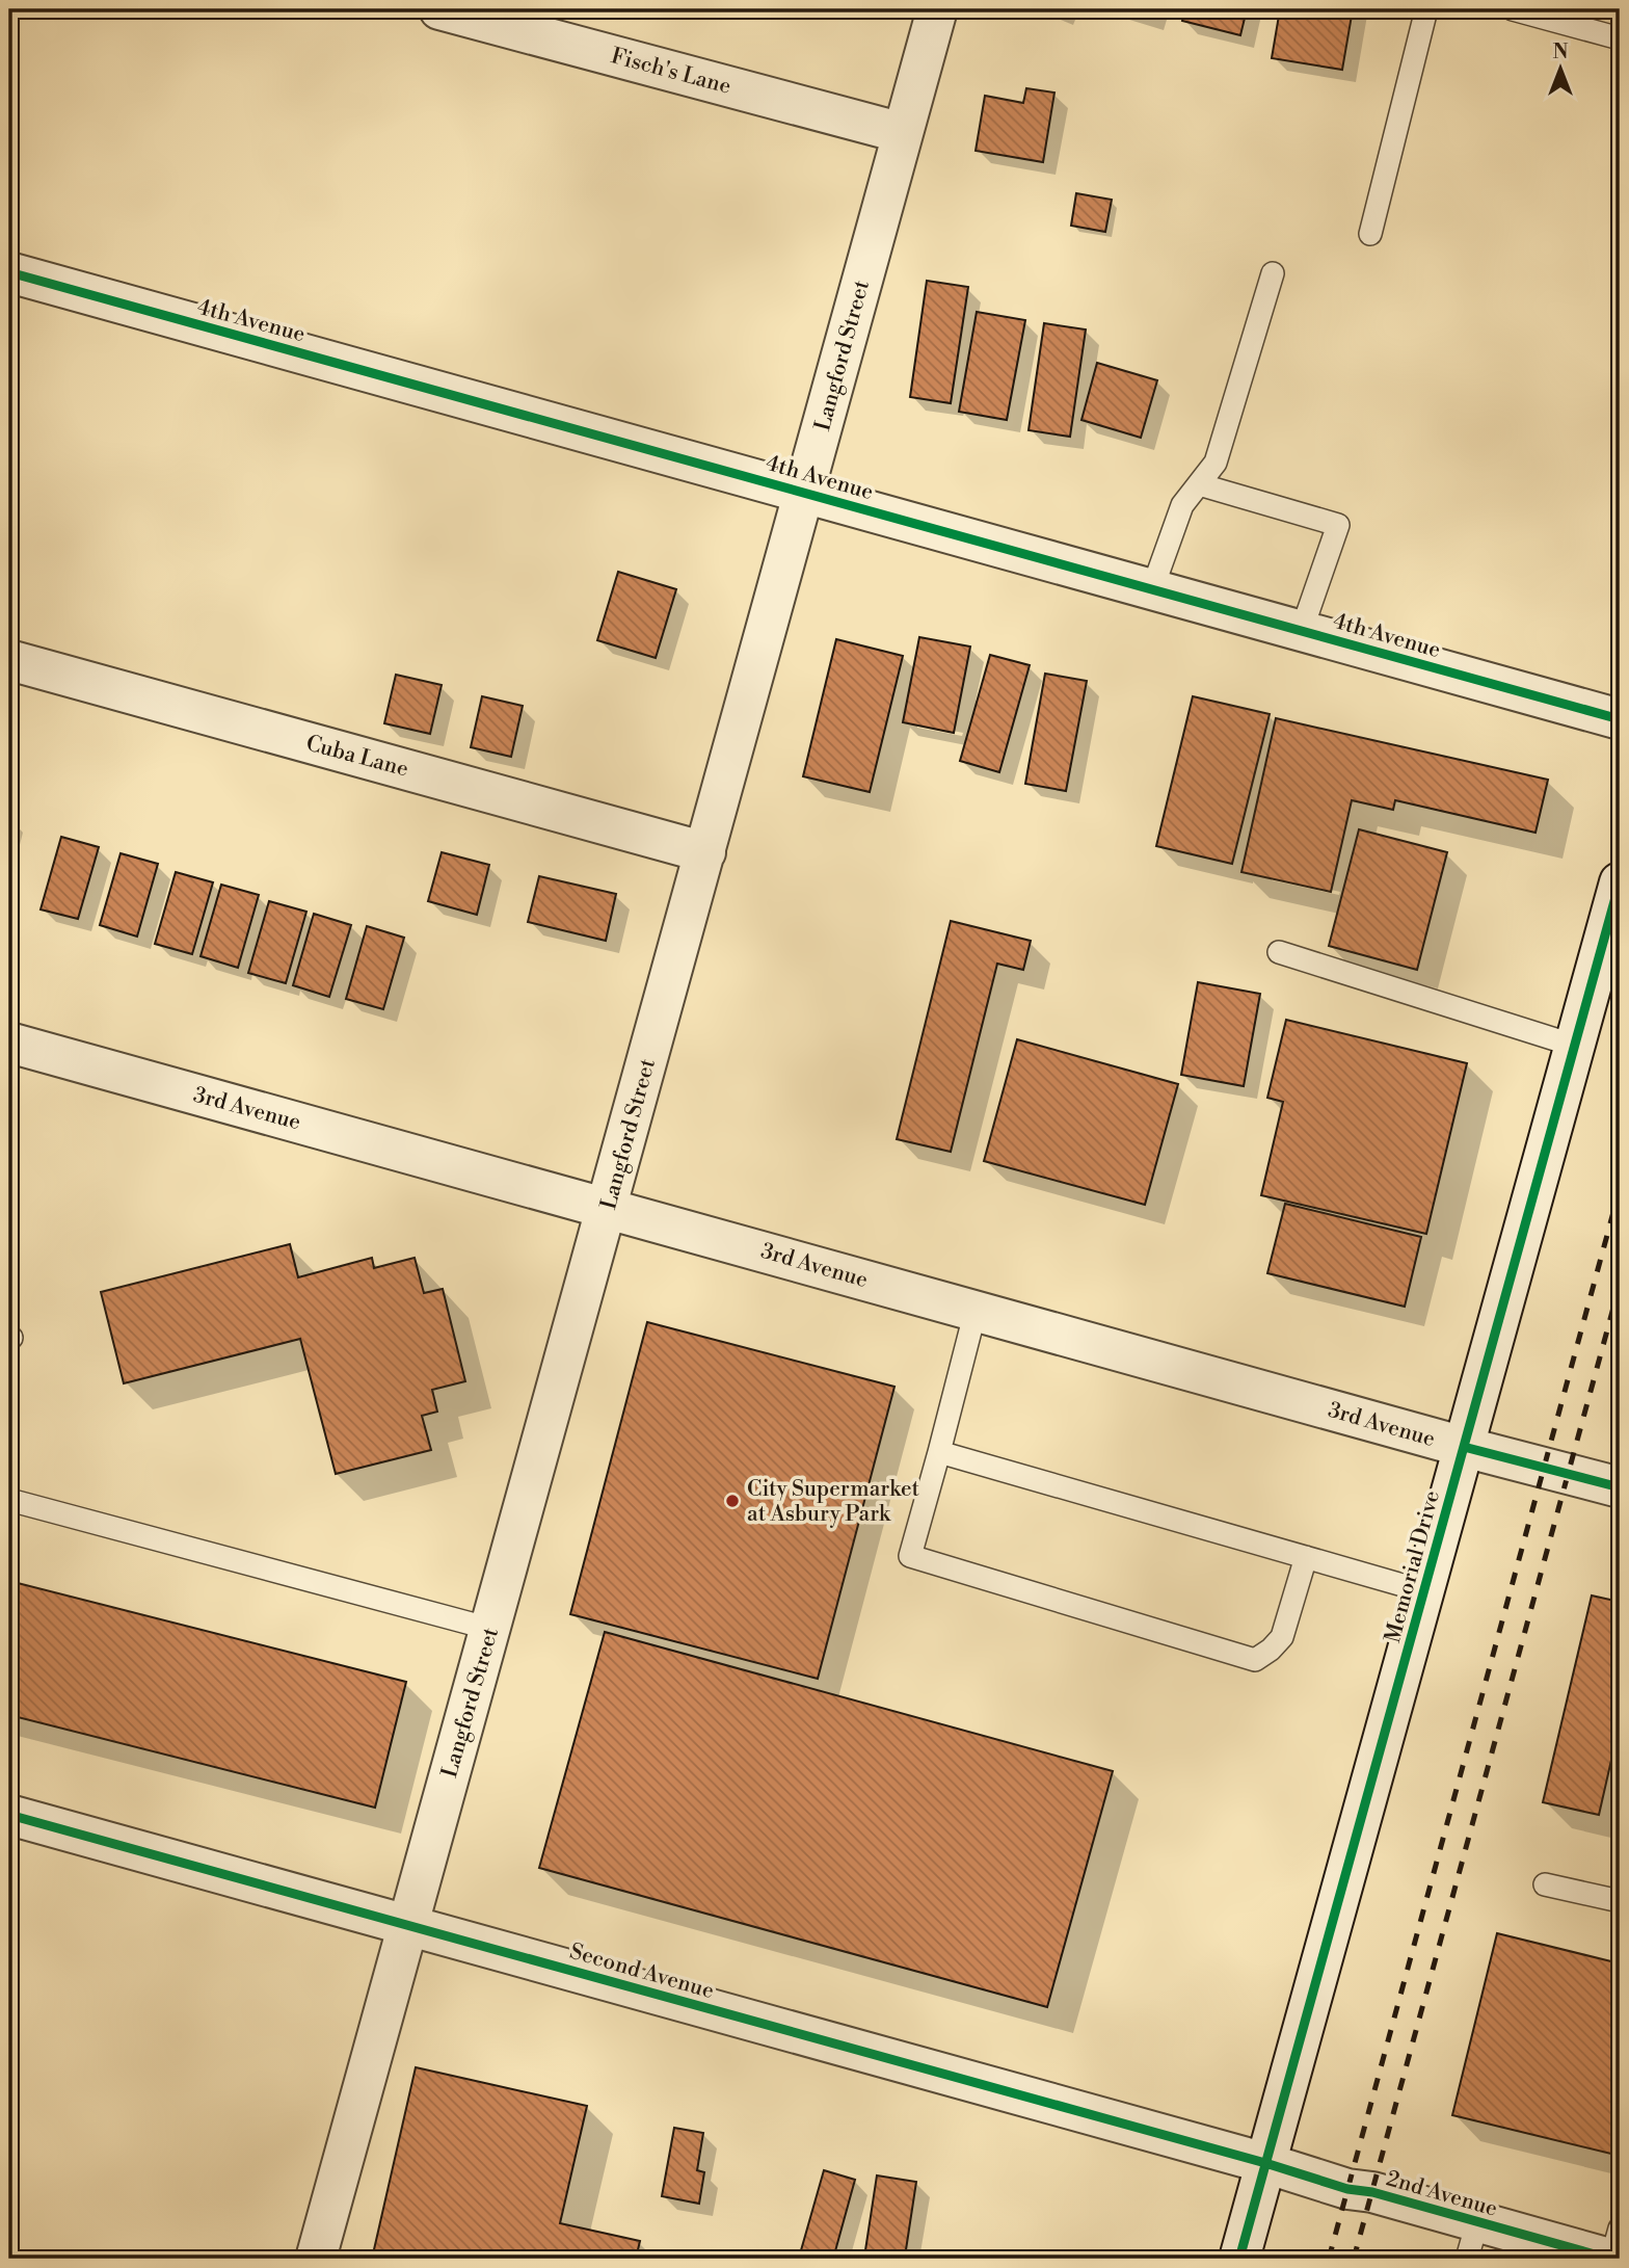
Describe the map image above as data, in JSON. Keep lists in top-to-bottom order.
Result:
{
  "streets": {
    "street": [
      "Fisch's Lane",
      "4th Avenue",
      "Langford Street",
      "Cuba Lane",
      "3rd Avenue",
      "Memorial Drive",
      "Second Avenue",
      "2nd Avenue"
    ]
  },
  "crossings": [
    ["Fisch's Lane", "Langford Street"],
    ["4th Avenue", "Langford Street"],
    ["Langford Street", "Cuba Lane"],
    ["Langford Street", "3rd Avenue"],
    ["Langford Street", "Second Avenue"],
    ["3rd Avenue", "Memorial Drive"],
    ["Memorial Drive", "Second Avenue"],
    ["Memorial Drive", "2nd Avenue"],
    ["Second Avenue", "2nd Avenue"]
  ],
  "places": ["City Supermarket at Asbury Park"],
  "north": "top"
}
